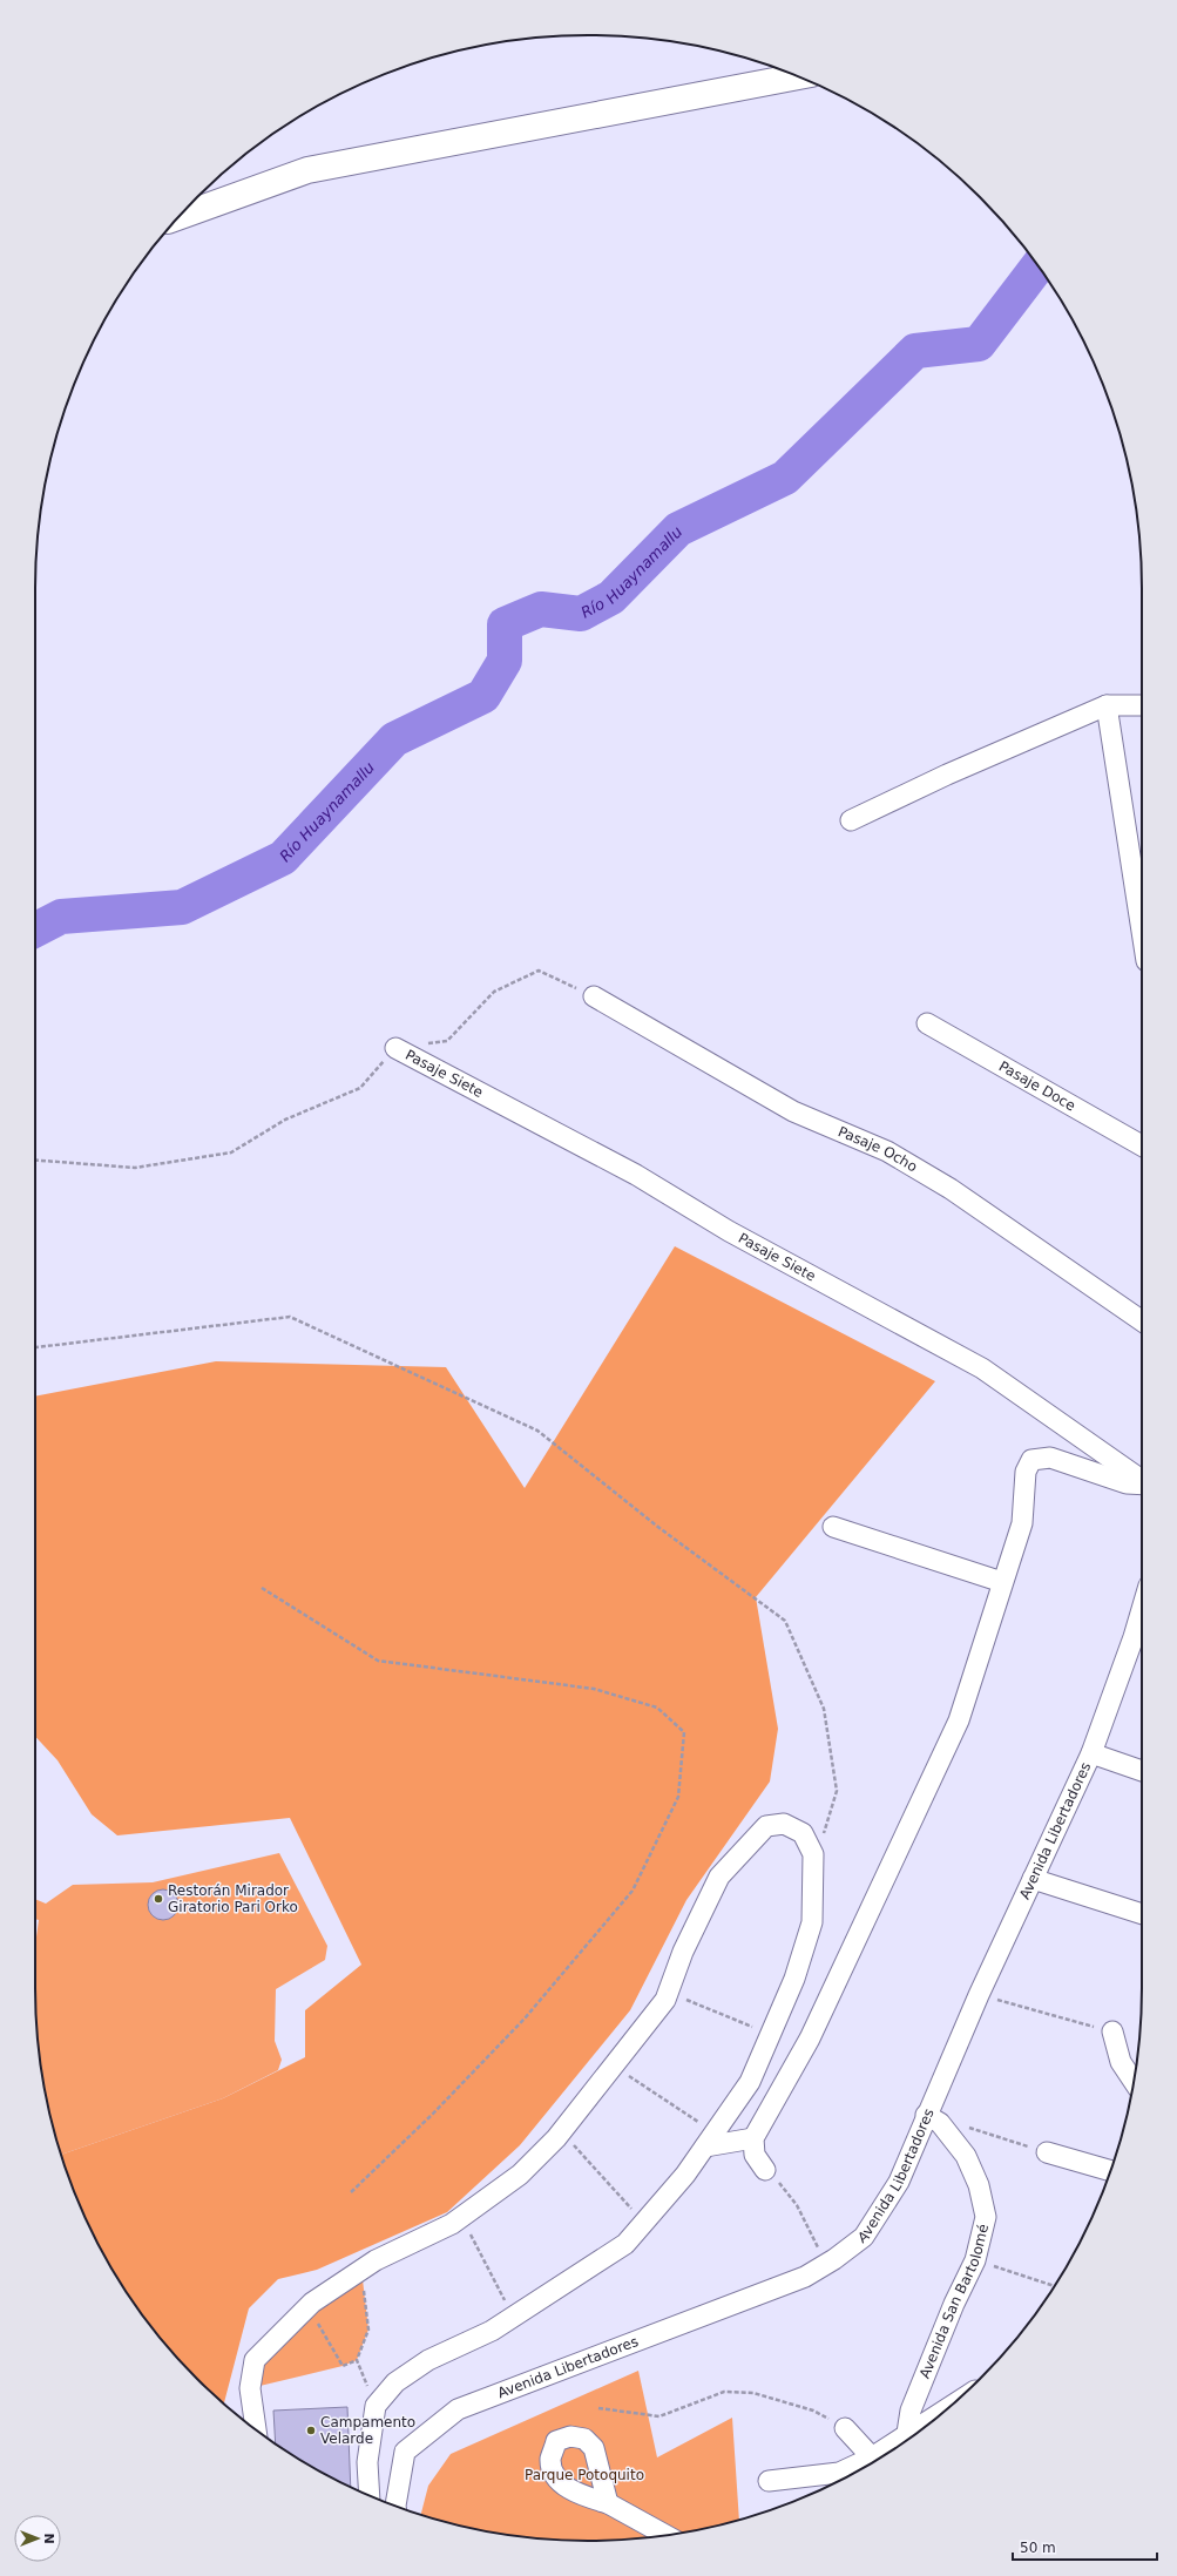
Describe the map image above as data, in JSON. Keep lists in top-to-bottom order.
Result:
{
  "streets": {
    "street": [
      "Pasaje Siete",
      "Pasaje Doce",
      "Pasaje Ocho",
      "Avenida Libertadores",
      "Avenida San Bartolomé"
    ]
  },
  "crossings": [
    ["Avenida Libertadores", "Avenida San Bartolomé"]
  ],
  "water": ["Río Huaynamallu"],
  "parks": ["Parque Potoquito"],
  "places": ["Restorán Mirador Giratorio Pari Orko", "Campamento Velarde"],
  "scale_bar": "50 m",
  "north": "right"
}
